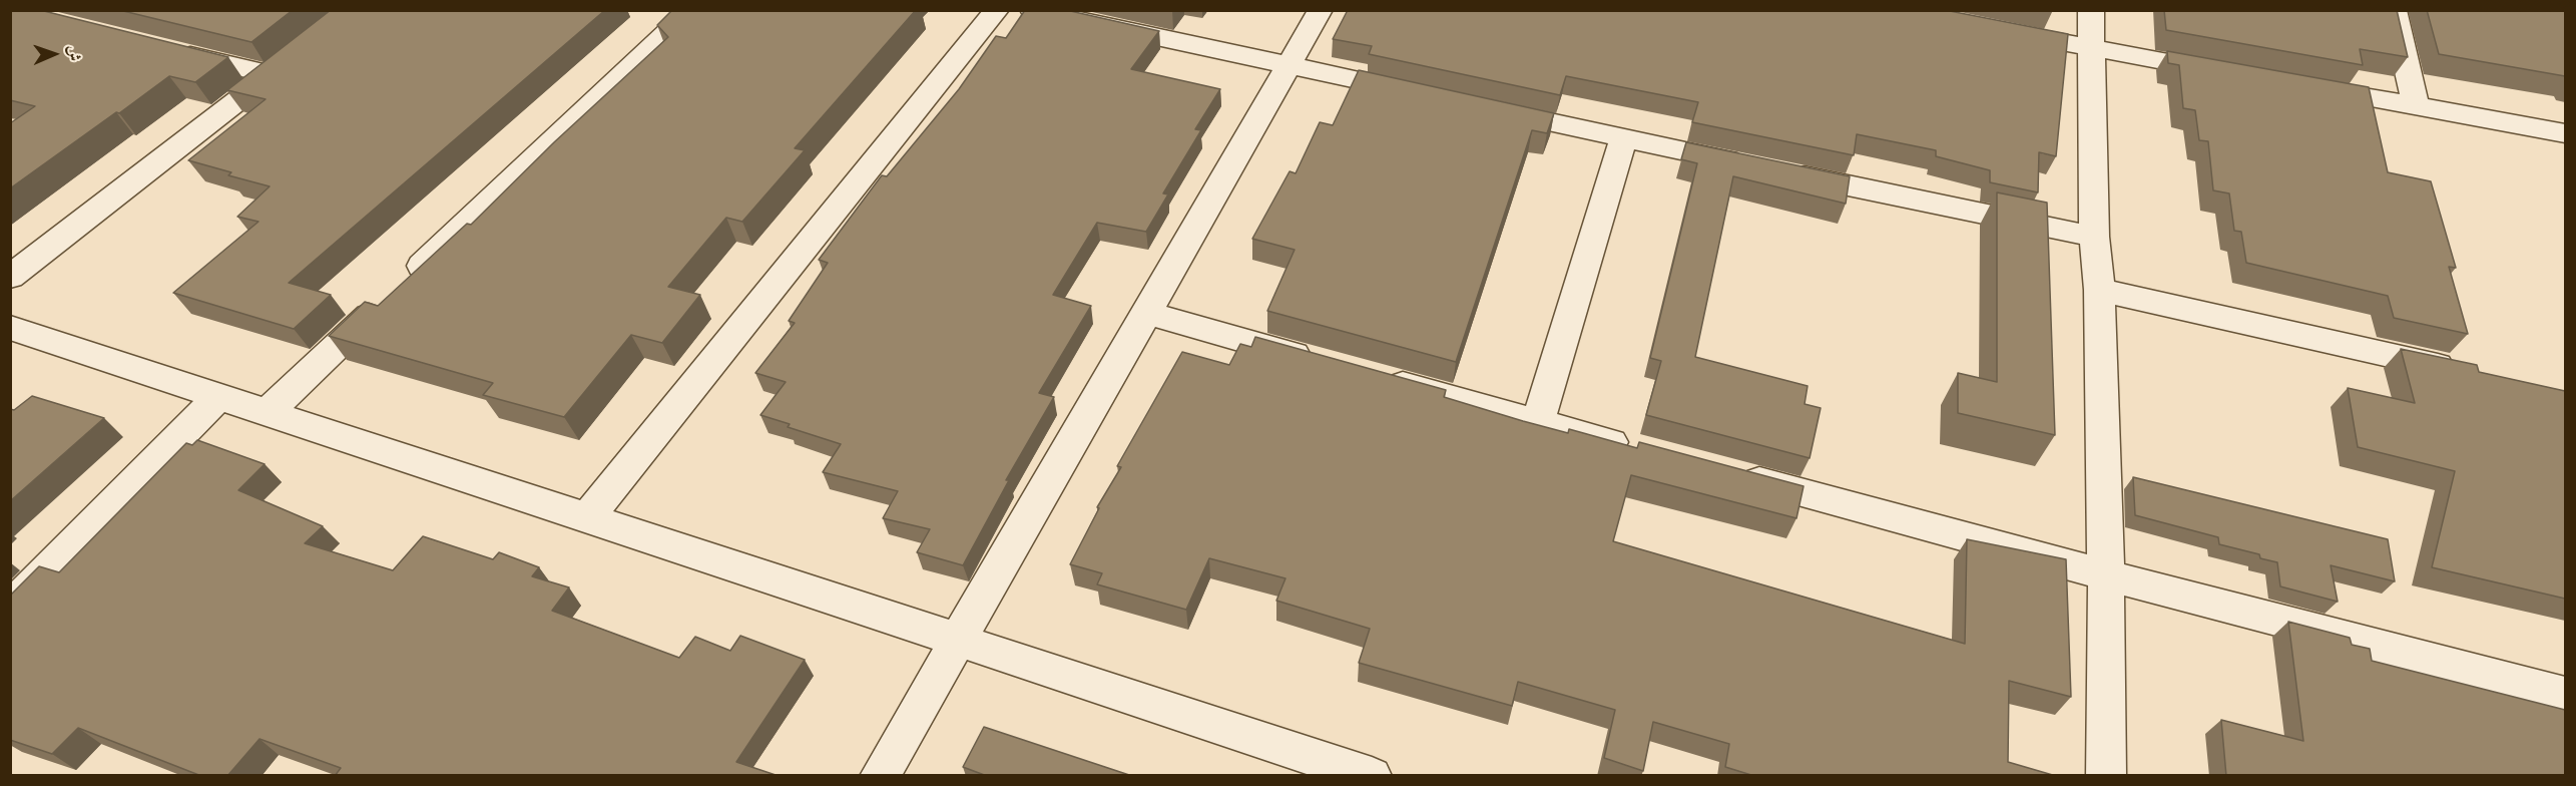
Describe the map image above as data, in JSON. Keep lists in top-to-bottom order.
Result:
{
  "north": "right"
}
